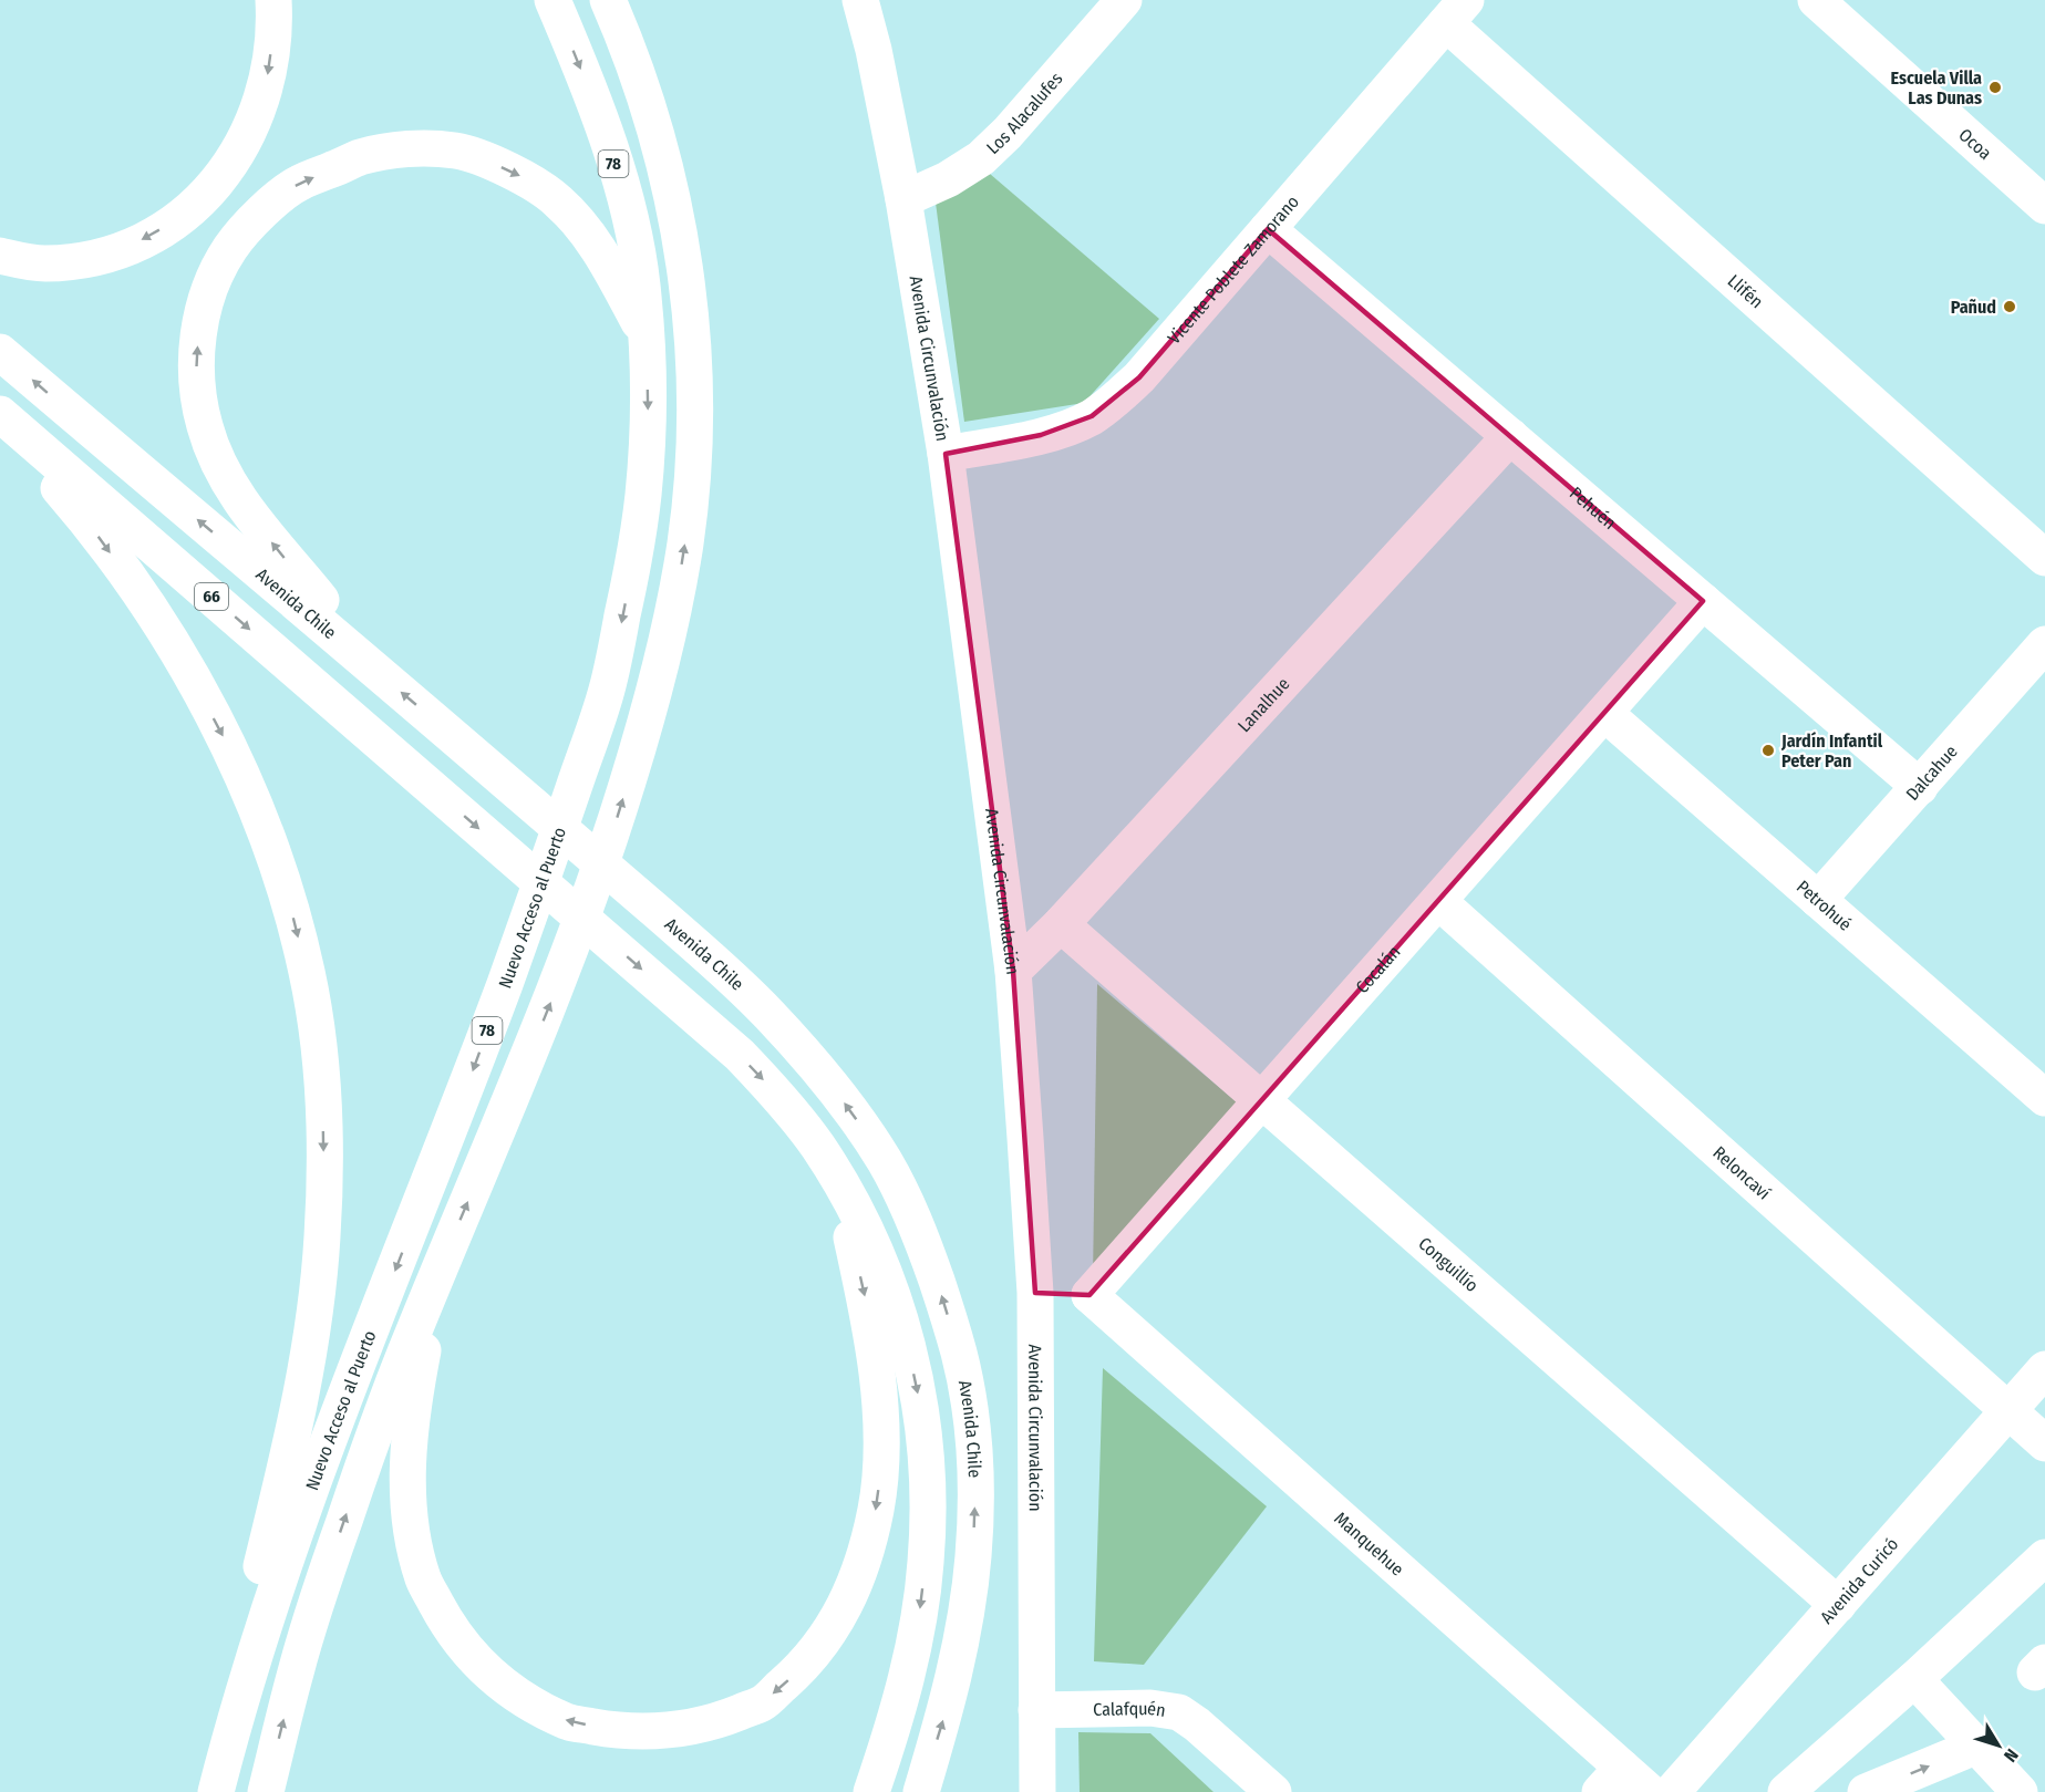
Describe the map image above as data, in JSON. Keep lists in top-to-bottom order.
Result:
{
  "streets": {
    "main road": [
      "Los Alacalufes",
      "Ocoa",
      "78",
      "Vicente Poblete Zamorano",
      "Llifén",
      "Avenida Circunvalación",
      "Pehuén",
      "66",
      "Avenida Chile",
      "Lanalhue",
      "Dalcahue",
      "Petrohué",
      "Nuevo Acceso al Puerto",
      "Cocalán",
      "Reloncaví",
      "Conguillío",
      "Manquehue",
      "Avenida Curicó",
      "Calafquén"
    ]
  },
  "crossings": [
    ["Los Alacalufes", "Avenida Circunvalación"],
    ["Vicente Poblete Zamorano", "Llifén"],
    ["Vicente Poblete Zamorano", "Avenida Circunvalación"],
    ["Vicente Poblete Zamorano", "Pehuén"],
    ["Avenida Circunvalación", "Lanalhue"],
    ["Avenida Circunvalación", "Calafquén"],
    ["Pehuén", "Lanalhue"],
    ["Pehuén", "Dalcahue"],
    ["Pehuén", "Cocalán"],
    ["Lanalhue", "Conguillío"],
    ["Dalcahue", "Petrohué"],
    ["Petrohué", "Cocalán"],
    ["Cocalán", "Reloncaví"],
    ["Cocalán", "Conguillío"],
    ["Cocalán", "Manquehue"],
    ["Reloncaví", "Avenida Curicó"],
    ["Conguillío", "Avenida Curicó"]
  ],
  "places": ["Escuela Villa Las Dunas", "Pañud", "Jardín Infantil Peter Pan"],
  "north": "bottom right"
}
